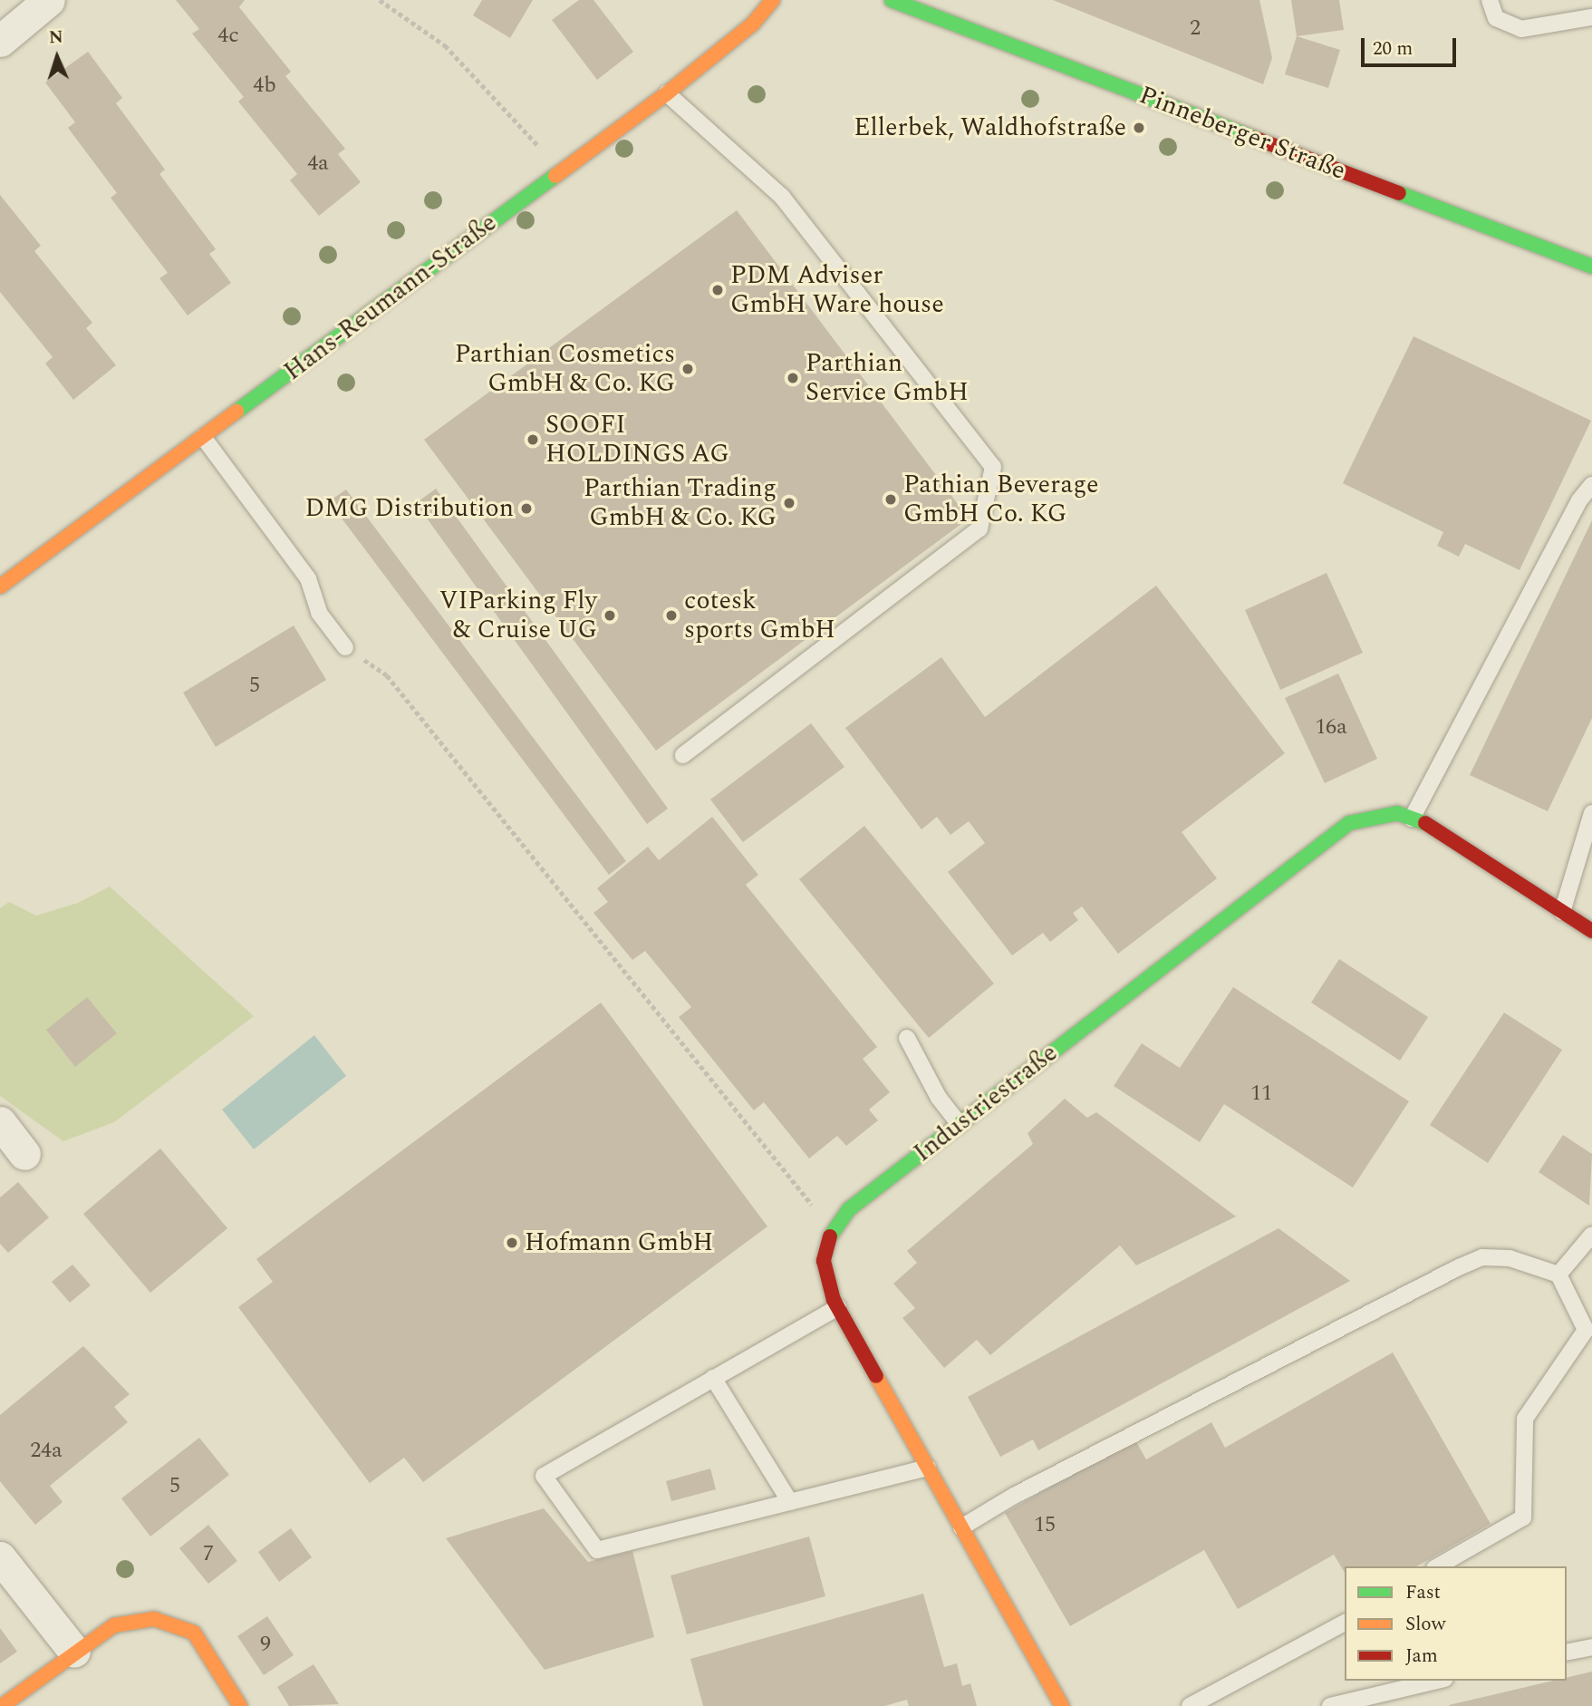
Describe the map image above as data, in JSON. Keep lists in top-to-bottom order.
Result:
{
  "streets": {
    "street": ["Pinneberger Straße", "Hans-Reumann-Straße", "Industriestraße"]
  },
  "places": [
    "Ellerbek, Waldhofstraße",
    "PDM Adviser GmbH Ware house",
    "Parthian Cosmetics GmbH & Co. KG",
    "Parthian Service GmbH",
    "SOOFI HOLDINGS AG",
    "Pathian Beverage GmbH Co. KG",
    "Parthian Trading GmbH & Co. KG",
    "DMG Distribution",
    "VIParking Fly & Cruise UG",
    "cotesk sports GmbH",
    "Hofmann GmbH"
  ],
  "house_numbers": [
    "2",
    "4c",
    "4b",
    "4a",
    "5",
    "16a",
    "11",
    "24a",
    "5",
    "15",
    "7",
    "9"
  ],
  "legend": ["Fast", "Slow", "Jam"],
  "scale_bar": "20 m",
  "north": "top"
}
